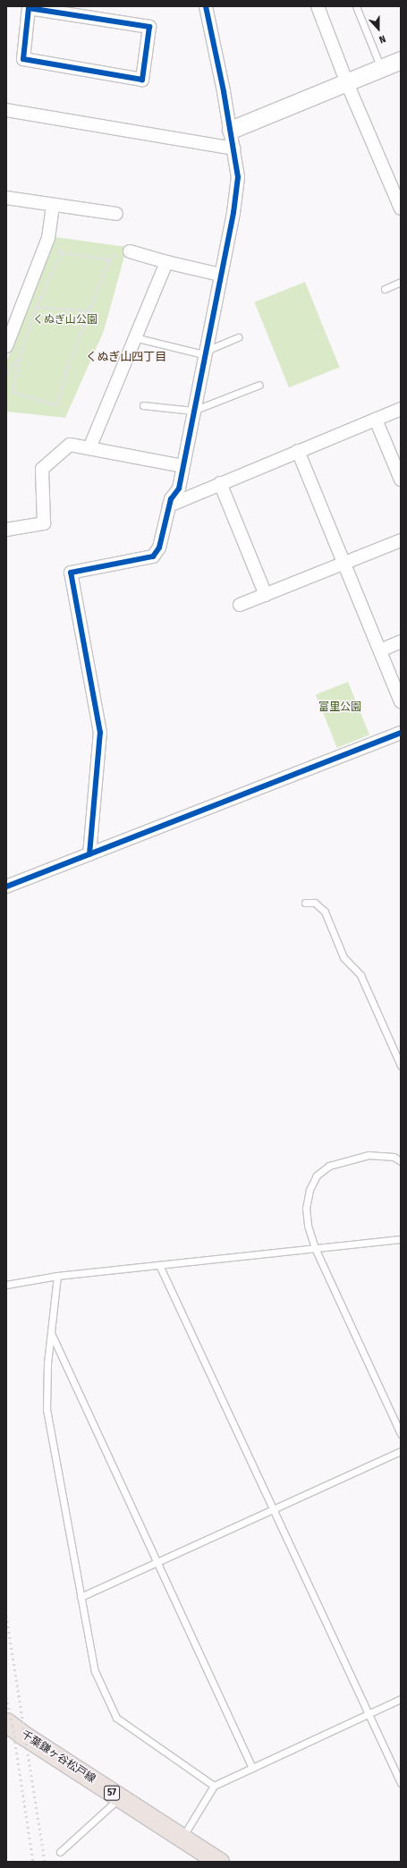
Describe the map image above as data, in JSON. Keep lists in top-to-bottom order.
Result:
{
  "streets": {
    "main road": ["千葉鎌ヶ谷松戸線", "57"]
  },
  "districts": ["くぬぎ山四丁目"],
  "parks": ["くぬぎ山公園", "富里公園"],
  "north": "bottom"
}
